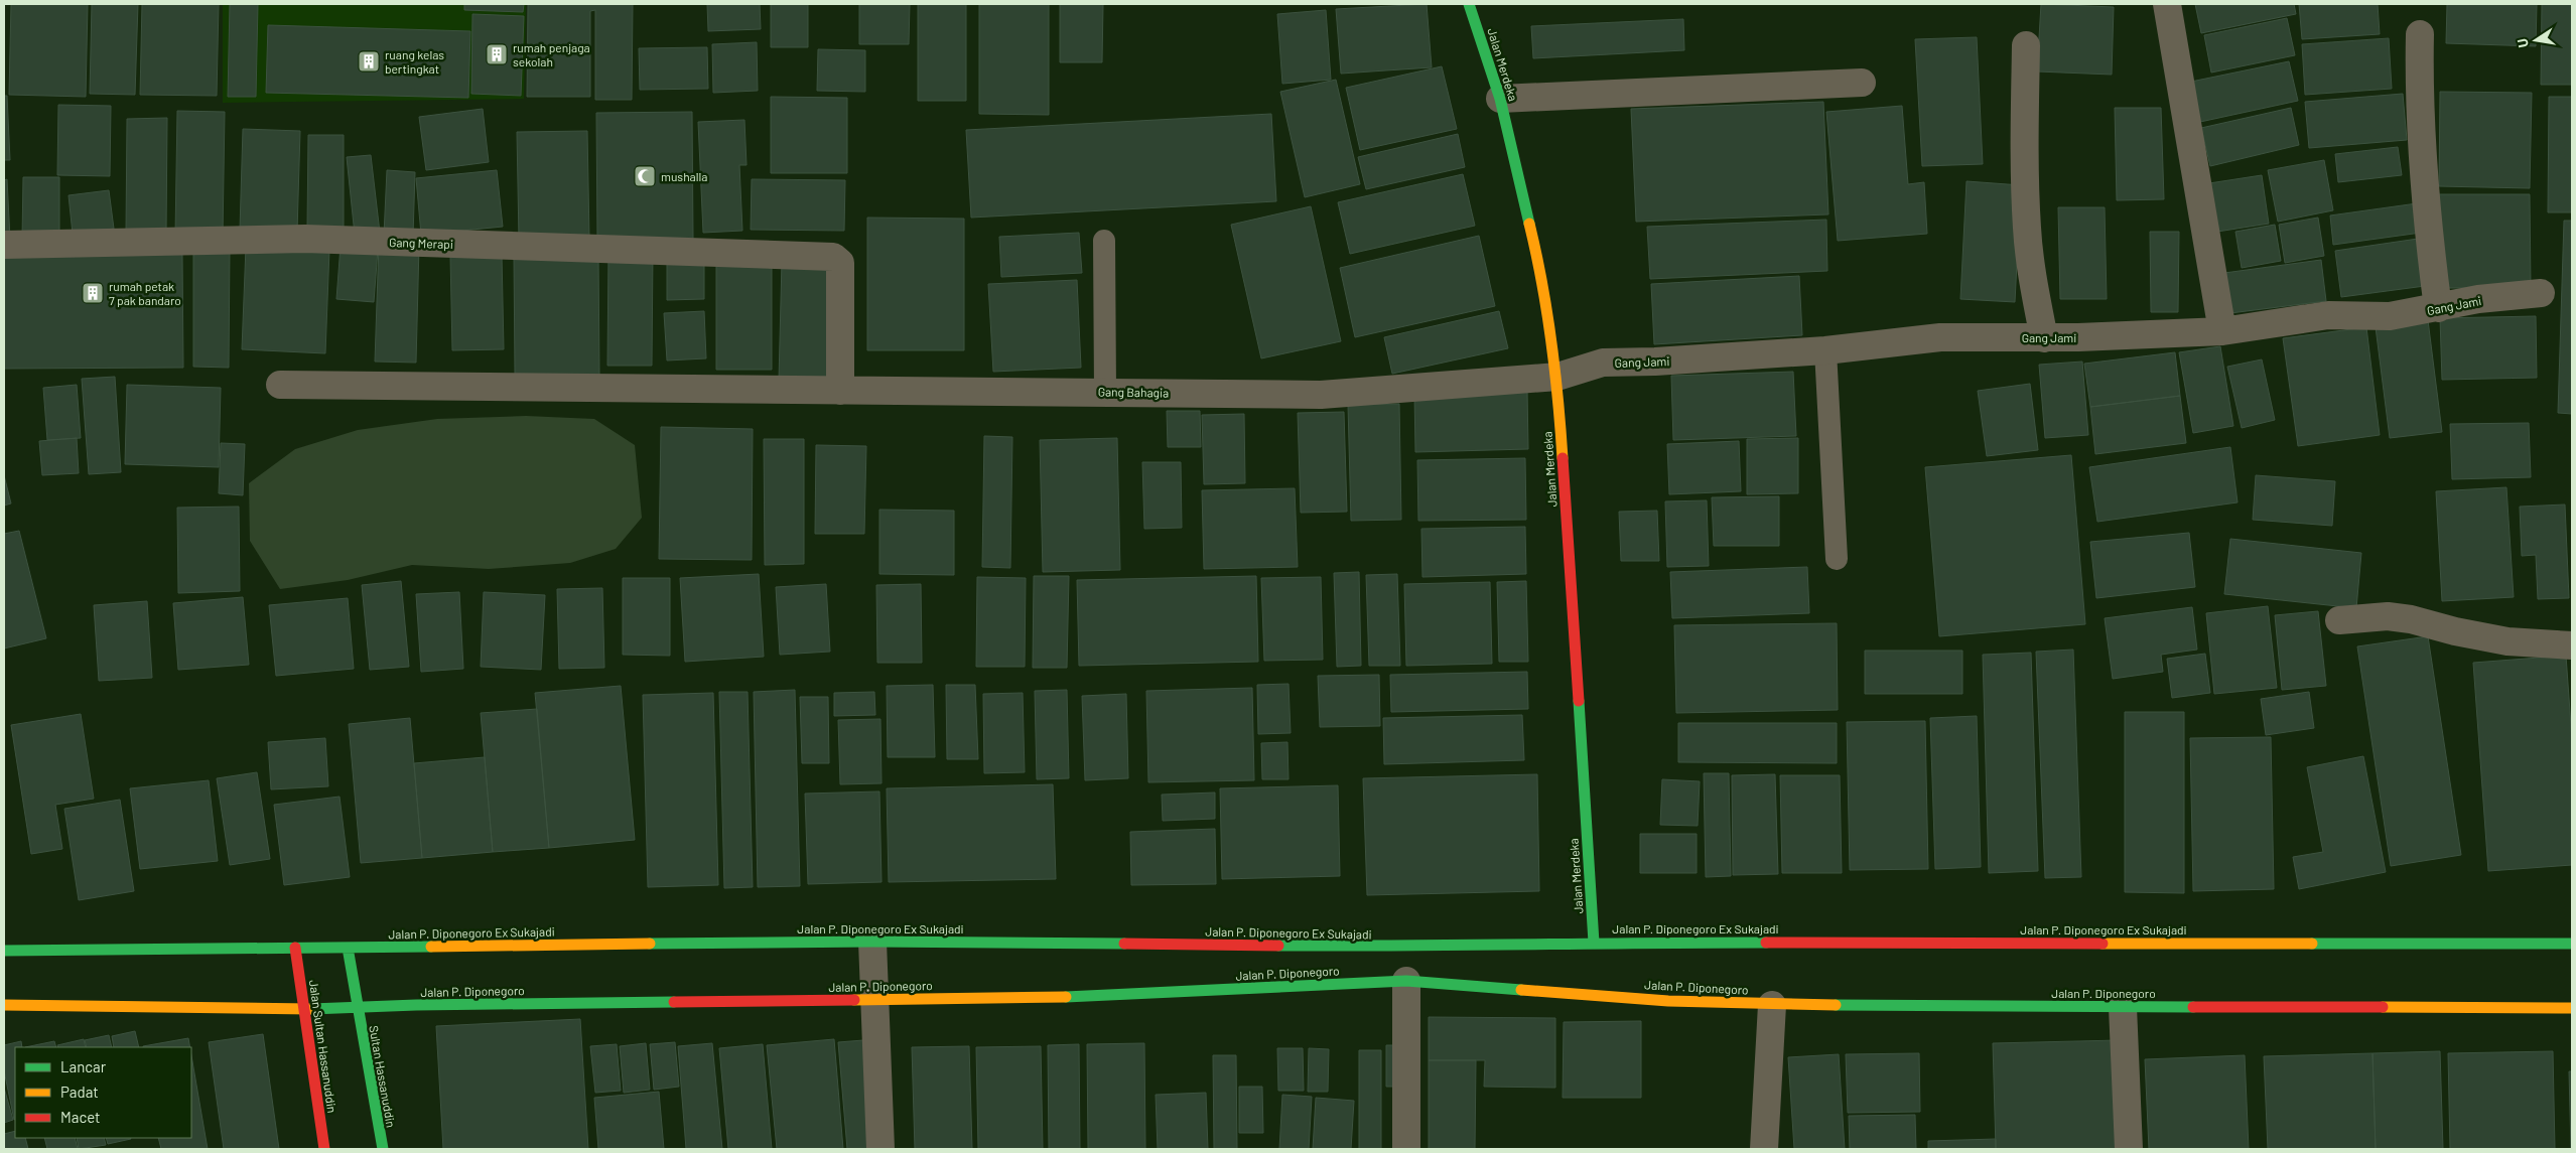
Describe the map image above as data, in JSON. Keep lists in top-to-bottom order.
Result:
{
  "streets": {
    "main road": [
      "Jalan Merdeka",
      "Jalan P. Diponegoro Ex Sukajadi",
      "Jalan P. Diponegoro",
      "Jalan Sultan Hassanuddin",
      "Sultan Hassanuddin"
    ],
    "street": ["Gang Merapi", "Gang Jami", "Gang Bahagia"]
  },
  "crossings": [
    ["Jalan Merdeka", "Gang Jami"],
    ["Jalan Merdeka", "Gang Bahagia"],
    ["Jalan Merdeka", "Jalan P. Diponegoro Ex Sukajadi"],
    ["Gang Merapi", "Gang Bahagia"],
    ["Gang Jami", "Gang Bahagia"],
    ["Jalan P. Diponegoro Ex Sukajadi", "Jalan Sultan Hassanuddin"],
    ["Jalan P. Diponegoro", "Jalan Sultan Hassanuddin"],
    ["Jalan P. Diponegoro", "Sultan Hassanuddin"]
  ],
  "places": {
    "building": ["rumah penjaga sekolah", "ruang kelas bertingkat", "rumah petak 7 pak bandaro"],
    "mosque": ["mushalla"]
  },
  "legend": ["Lancar", "Padat", "Macet"],
  "north": "left"
}
